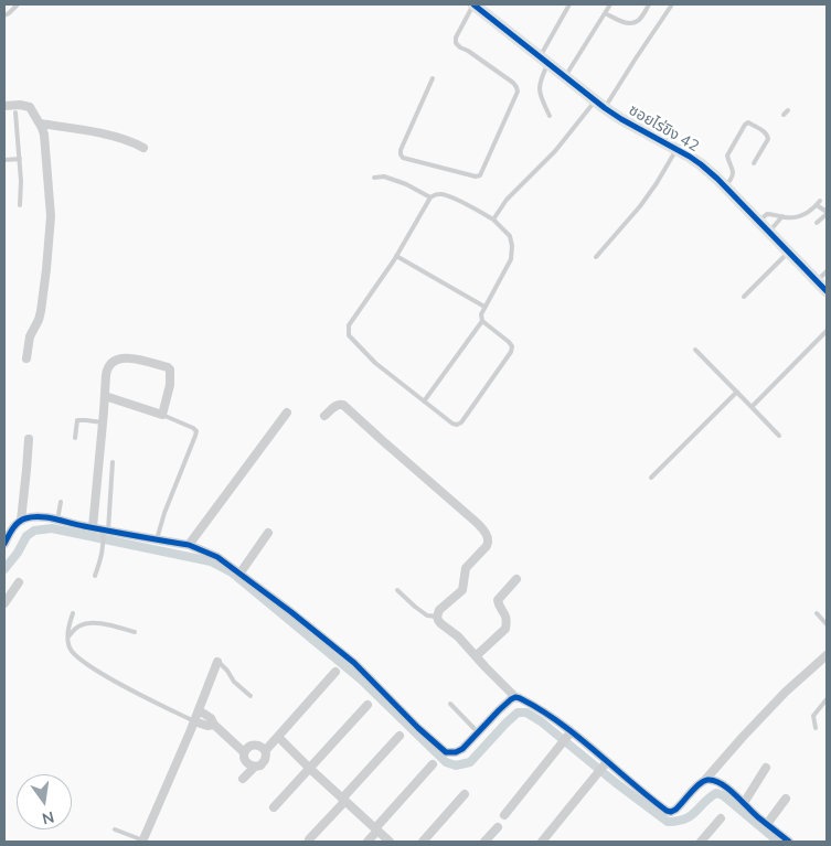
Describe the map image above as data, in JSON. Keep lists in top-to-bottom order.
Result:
{
  "streets": {
    "street": ["ซอยไร่ขิง 42"]
  },
  "north": "bottom"
}
